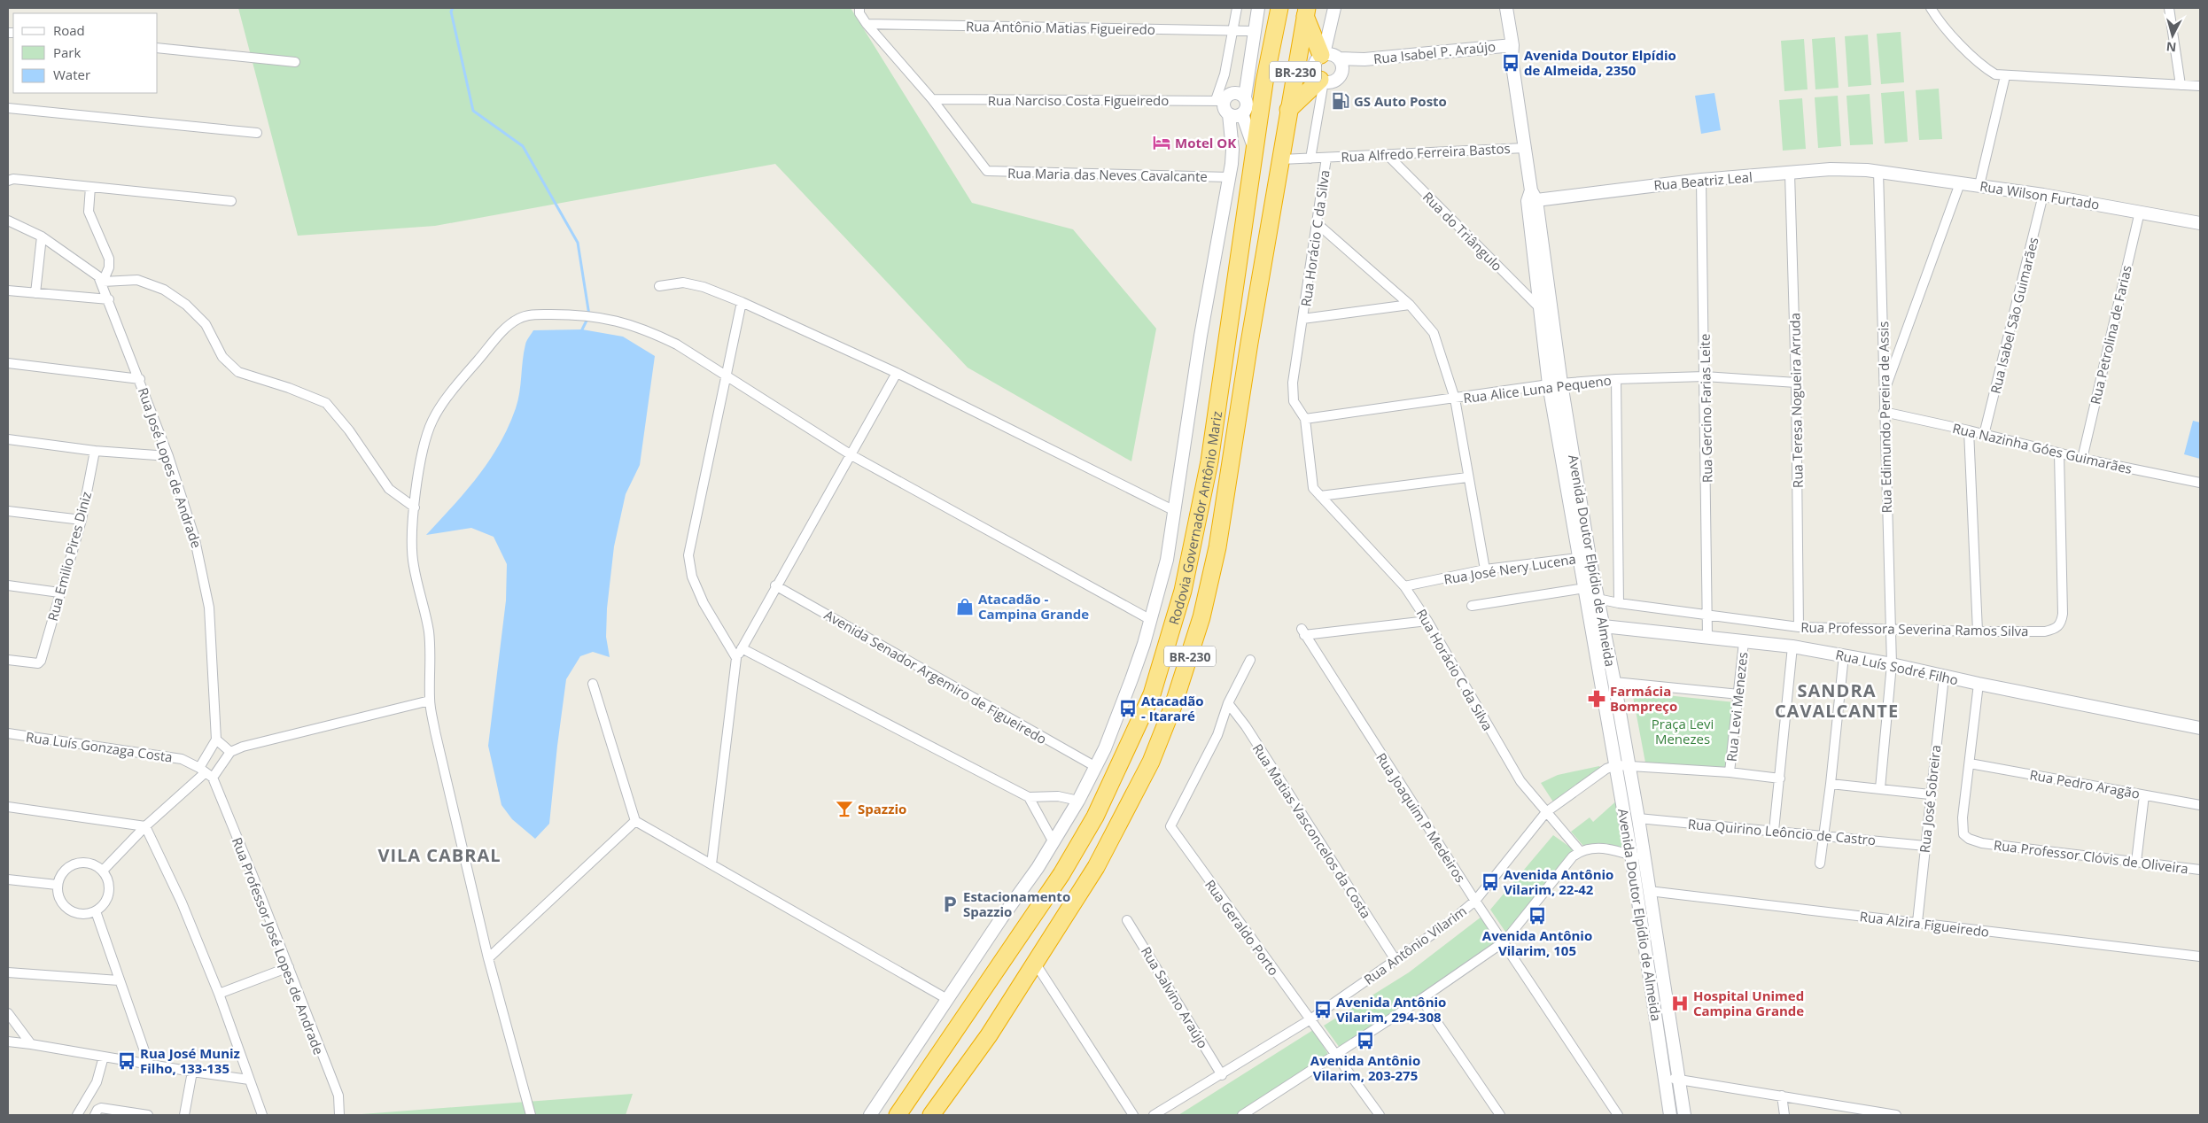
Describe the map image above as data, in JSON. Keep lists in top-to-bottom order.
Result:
{
  "streets": {
    "highway": ["BR-230", "Rodovia Governador Antônio Mariz"],
    "street": [
      "Rua Antônio Matias Figueiredo",
      "Rua Isabel P. Araújo",
      "Rua Narciso Costa Figueiredo",
      "Rua Alfredo Ferreira Bastos",
      "Rua Maria das Neves Cavalcante",
      "Rua Beatriz Leal",
      "Rua Wilson Furtado",
      "Rua do Triângulo",
      "Rua Horácio C da Silva",
      "Rua Isabel São Guimarães",
      "Rua Petrolina de Farias",
      "Rua Alice Luna Pequeno",
      "Rua Teresa Nogueira Arruda",
      "Rua Gercino Farias Leite",
      "Rua Edimundo Pereira de Assis",
      "Rua Nazinha Góes Guimarães",
      "Rua José Lopes de Andrade",
      "Rua Emilio Pires Diniz",
      "Avenida Doutor Elpídio de Almeida",
      "Rua José Nery Lucena",
      "Rua Professora Severina Ramos Silva",
      "Rua Luís Sodré Filho",
      "Avenida Senador Argemiro de Figueiredo",
      "Rua Levi Menezes",
      "Rua Luís Gonzaga Costa",
      "Rua Pedro Aragão",
      "Rua José Sobreira",
      "Rua Joaquim P Medeiros",
      "Rua Matias Vasconcelos da Costa",
      "Rua Quirino Leôncio de Castro",
      "Rua Professor Clóvis de Oliveira",
      "Rua Alzira Figueiredo",
      "Rua Geraldo Porto",
      "Rua Antônio Vilarim",
      "Rua Professor José Lopes de Andrade",
      "Rua Salvino Araújo"
    ]
  },
  "crossings": [
    ["Rua Antônio Matias Figueiredo", "BR-230"],
    ["Rua Isabel P. Araújo", "Avenida Doutor Elpídio de Almeida"],
    ["Rua Narciso Costa Figueiredo", "Rua Maria das Neves Cavalcante"],
    ["Rua Alfredo Ferreira Bastos", "Rua do Triângulo"],
    ["Rua Alfredo Ferreira Bastos", "Rua Horácio C da Silva"],
    ["Rua Alfredo Ferreira Bastos", "Rodovia Governador Antônio Mariz"],
    ["Rua Alfredo Ferreira Bastos", "Avenida Doutor Elpídio de Almeida"],
    ["Rua Beatriz Leal", "Rua Wilson Furtado"],
    ["Rua Beatriz Leal", "Rua Teresa Nogueira Arruda"],
    ["Rua Beatriz Leal", "Rua Gercino Farias Leite"],
    ["Rua Beatriz Leal", "Rua Edimundo Pereira de Assis"],
    ["Rua Beatriz Leal", "Avenida Doutor Elpídio de Almeida"],
    ["Rua Wilson Furtado", "Rua Isabel São Guimarães"],
    ["Rua Wilson Furtado", "Rua Petrolina de Farias"],
    ["Rua Wilson Furtado", "Rua Edimundo Pereira de Assis"],
    ["Rua do Triângulo", "Avenida Doutor Elpídio de Almeida"],
    ["Rua Horácio C da Silva", "Rua Alice Luna Pequeno"],
    ["Rua Horácio C da Silva", "Rua José Nery Lucena"],
    ["Rua Horácio C da Silva", "Rua Joaquim P Medeiros"],
    ["Rua Horácio C da Silva", "Rua Antônio Vilarim"],
    ["Rua Isabel São Guimarães", "Rua Nazinha Góes Guimarães"],
    ["Rua Petrolina de Farias", "Rua Nazinha Góes Guimarães"],
    ["Rua Alice Luna Pequeno", "Rua Teresa Nogueira Arruda"],
    ["Rua Alice Luna Pequeno", "Rua Gercino Farias Leite"],
    ["Rua Alice Luna Pequeno", "Avenida Doutor Elpídio de Almeida"],
    ["Rua Teresa Nogueira Arruda", "Rua Professora Severina Ramos Silva"],
    ["Rua Gercino Farias Leite", "Rua Professora Severina Ramos Silva"],
    ["Rua Gercino Farias Leite", "Rua Luís Sodré Filho"],
    ["Rua Edimundo Pereira de Assis", "Rua Nazinha Góes Guimarães"],
    ["Rua Edimundo Pereira de Assis", "Rua Professora Severina Ramos Silva"],
    ["Rua Edimundo Pereira de Assis", "Rua Luís Sodré Filho"],
    ["Rua Nazinha Góes Guimarães", "Rua Professora Severina Ramos Silva"],
    ["Avenida Doutor Elpídio de Almeida", "Rua José Nery Lucena"],
    ["Avenida Doutor Elpídio de Almeida", "Rua Professora Severina Ramos Silva"],
    ["Avenida Doutor Elpídio de Almeida", "Rua Luís Sodré Filho"],
    ["Avenida Doutor Elpídio de Almeida", "Rua Quirino Leôncio de Castro"],
    ["Avenida Doutor Elpídio de Almeida", "Rua Alzira Figueiredo"],
    ["Avenida Doutor Elpídio de Almeida", "Rua Antônio Vilarim"],
    ["Rua Luís Sodré Filho", "Rua Levi Menezes"],
    ["Rua Luís Sodré Filho", "Rua José Sobreira"],
    ["Rua Luís Gonzaga Costa", "Rua Professor José Lopes de Andrade"],
    ["Rua Pedro Aragão", "Rua Professor Clóvis de Oliveira"],
    ["Rua José Sobreira", "Rua Quirino Leôncio de Castro"],
    ["Rua José Sobreira", "Rua Alzira Figueiredo"],
    ["Rua Joaquim P Medeiros", "Rua Antônio Vilarim"],
    ["Rua Matias Vasconcelos da Costa", "Rua Geraldo Porto"],
    ["Rua Matias Vasconcelos da Costa", "Rua Antônio Vilarim"],
    ["Rua Geraldo Porto", "Rua Antônio Vilarim"],
    ["Rua Antônio Vilarim", "Rua Salvino Araújo"]
  ],
  "districts": ["SANDRA CAVALCANTE", "VILA CABRAL"],
  "parks": ["Praça Levi Menezes"],
  "places": {
    "bus stop": [
      "Avenida Doutor Elpídio de Almeida, 2350",
      "Atacadão - Itararé",
      "Avenida Antônio Vilarim, 22-42",
      "Avenida Antônio Vilarim, 105",
      "Avenida Antônio Vilarim, 294-308",
      "Avenida Antônio Vilarim, 203-275",
      "Rua José Muniz Filho, 133-135"
    ],
    "fuel station": ["GS Auto Posto"],
    "hotel": ["Motel OK"],
    "shop": ["Atacadão - Campina Grande"],
    "pharmacy": ["Farmácia Bompreço"],
    "bar": ["Spazzio"],
    "parking": ["Estacionamento Spazzio"],
    "hospital": ["Hospital Unimed Campina Grande"]
  },
  "legend": ["Road", "Park", "Water"],
  "north": "bottom"
}
